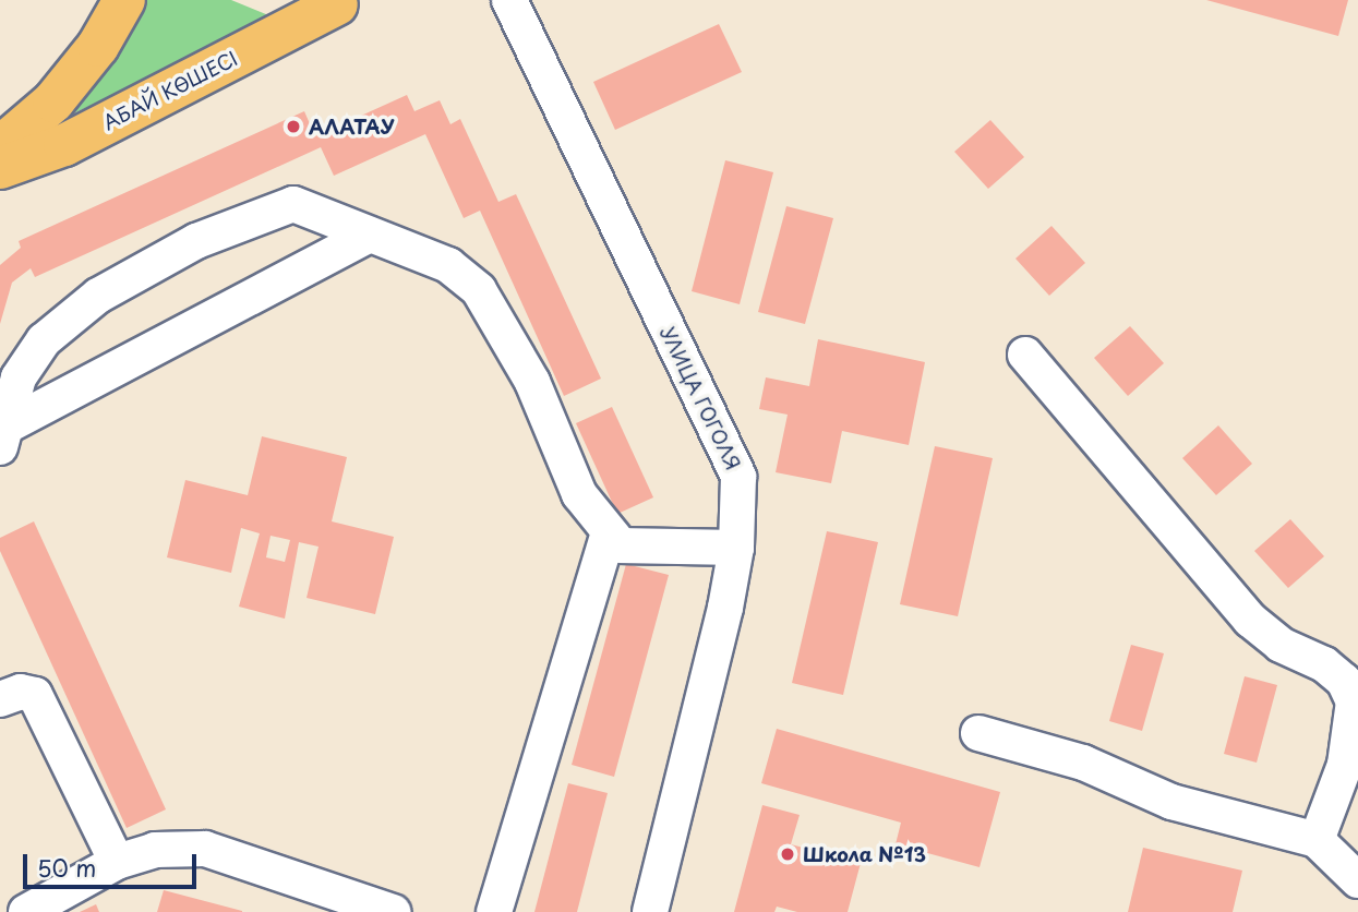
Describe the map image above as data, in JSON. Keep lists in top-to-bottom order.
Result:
{
  "streets": {
    "main road": ["АБАЙ КӨШЕСІ"],
    "street": ["УЛИЦА ГОГОЛЯ"]
  },
  "places": ["АЛАТАУ", "Школа №13"],
  "scale_bar": "50 m"
}
